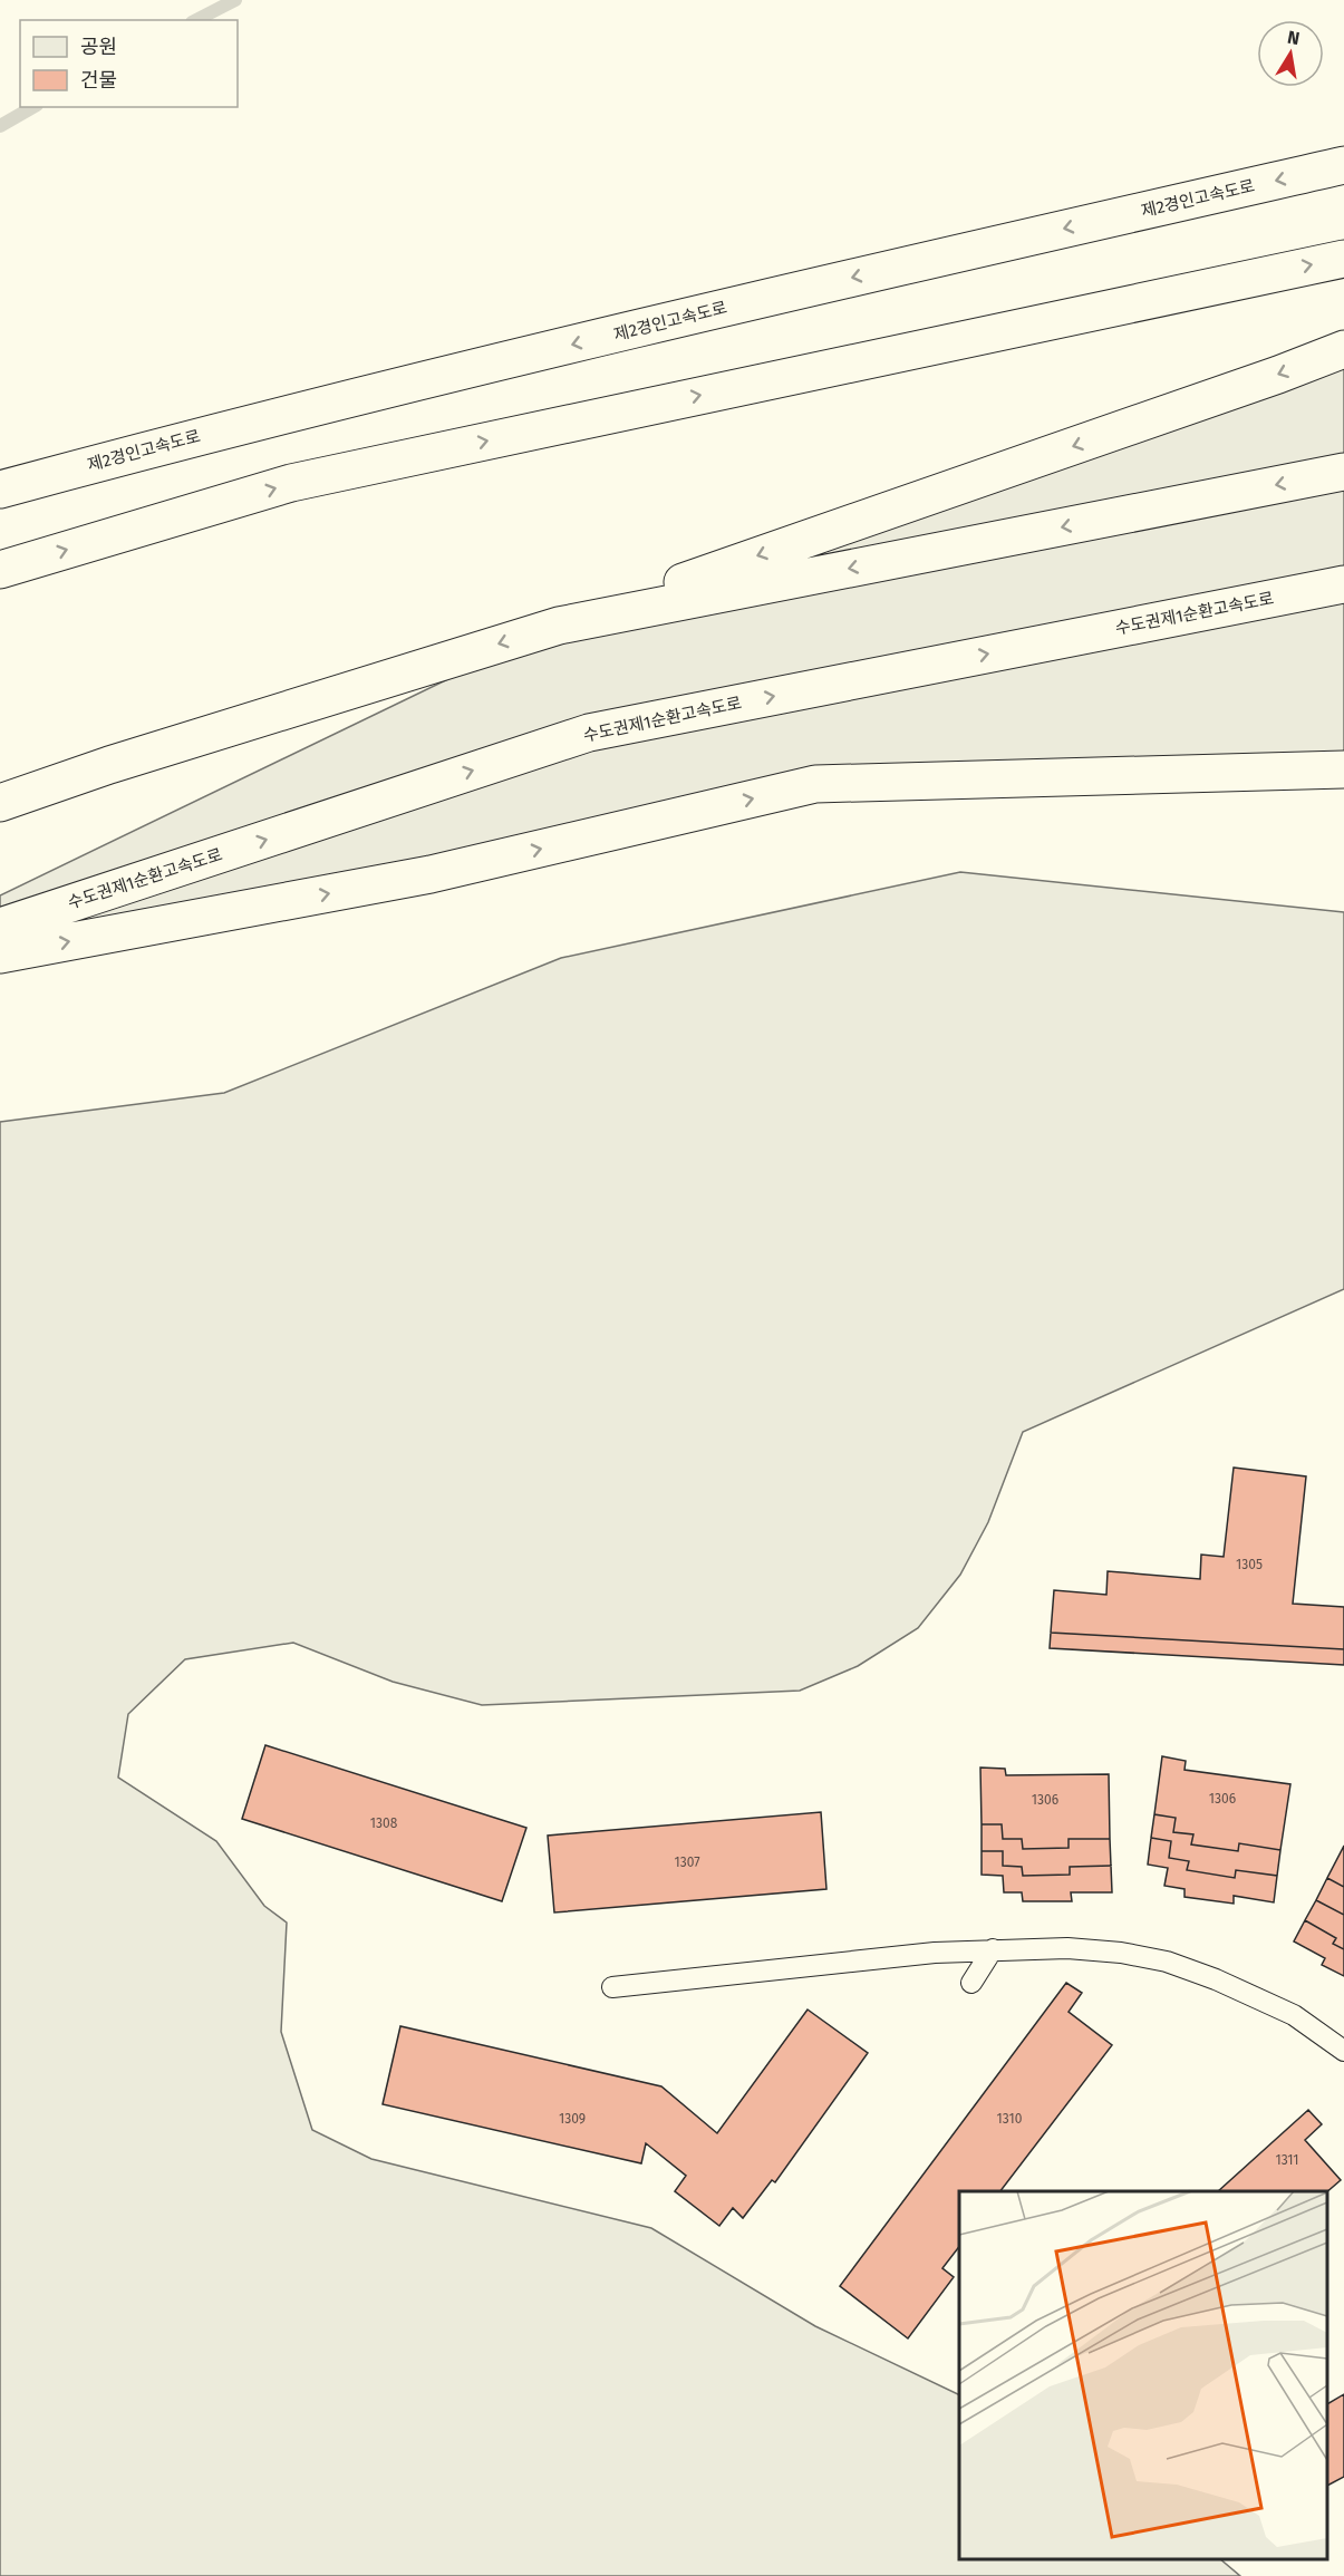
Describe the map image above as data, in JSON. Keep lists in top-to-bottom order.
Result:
{
  "streets": {
    "highway": ["제2경인고속도로", "수도권제1순환고속도로"]
  },
  "house_numbers": [
    "1305",
    "1306",
    "1306",
    "1308",
    "1307",
    "1309",
    "1310",
    "1311"
  ],
  "legend": ["공원", "건물"],
  "north": "top"
}
